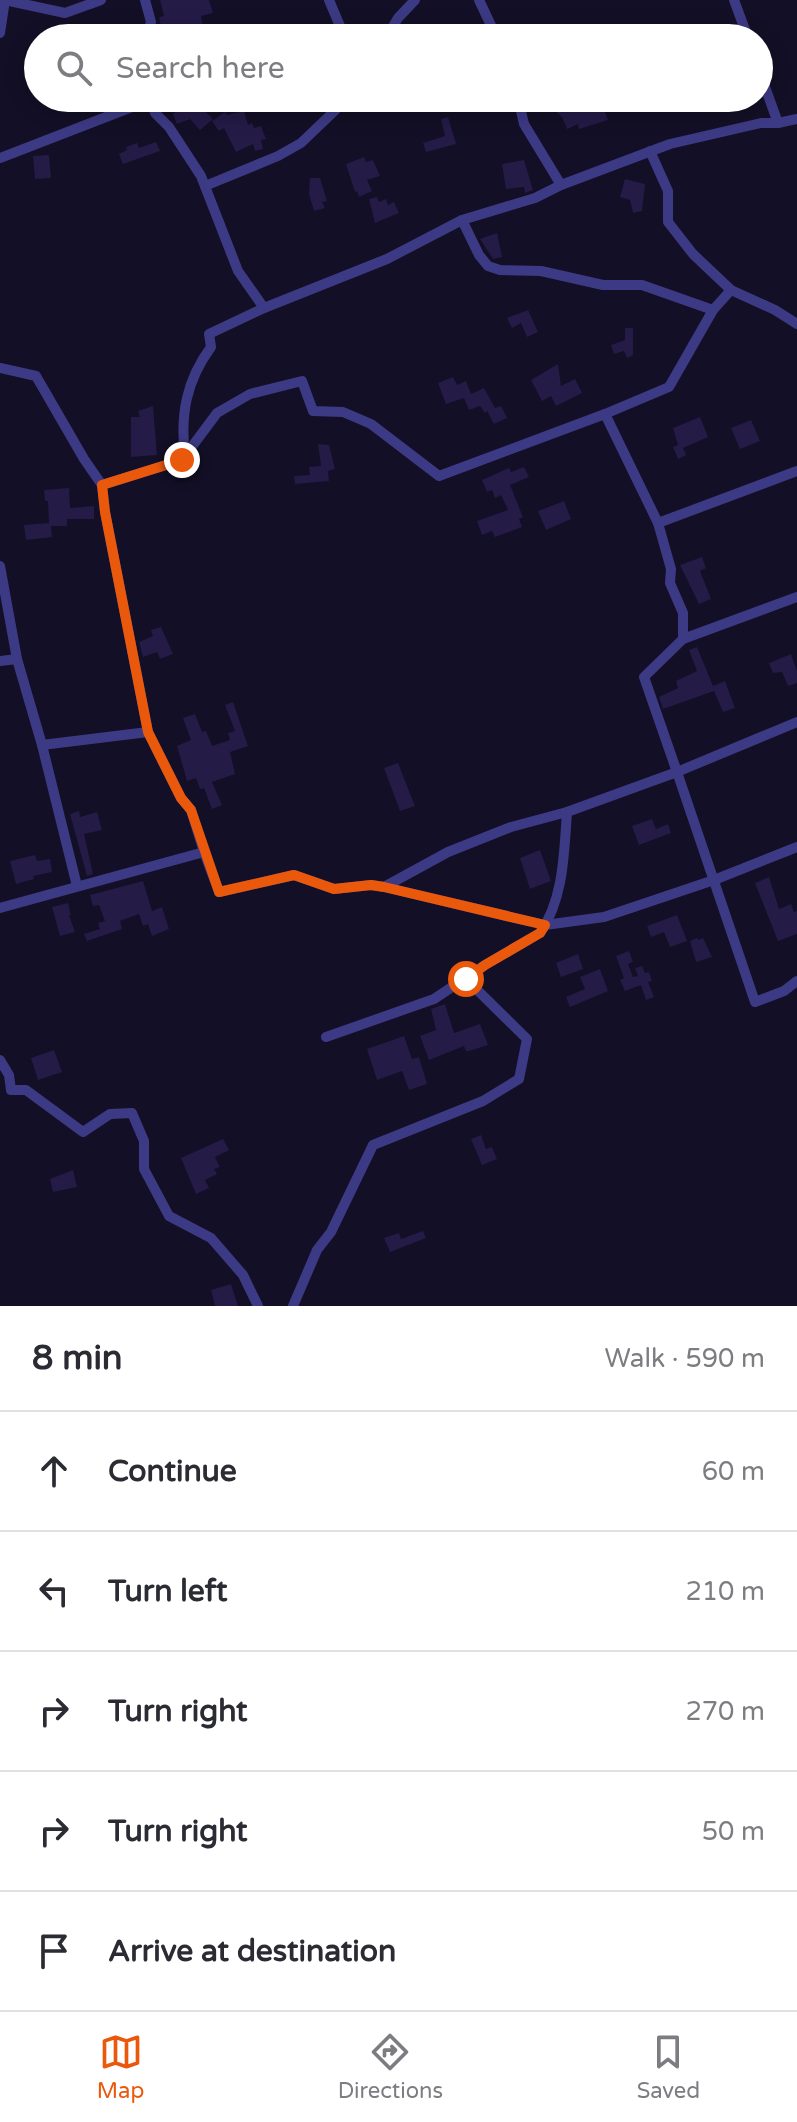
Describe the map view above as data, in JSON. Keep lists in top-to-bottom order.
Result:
{
  "page": {
    "search": "Search here",
    "heading": ["8 min", "Walk · 590 m"],
    "list": [
      ["Continue", "60 m"],
      ["Turn left", "210 m"],
      ["Turn right", "270 m"],
      ["Turn right", "50 m"],
      "Arrive at destination"
    ],
    "nav": ["Map", "Directions", "Saved"]
  }
}
